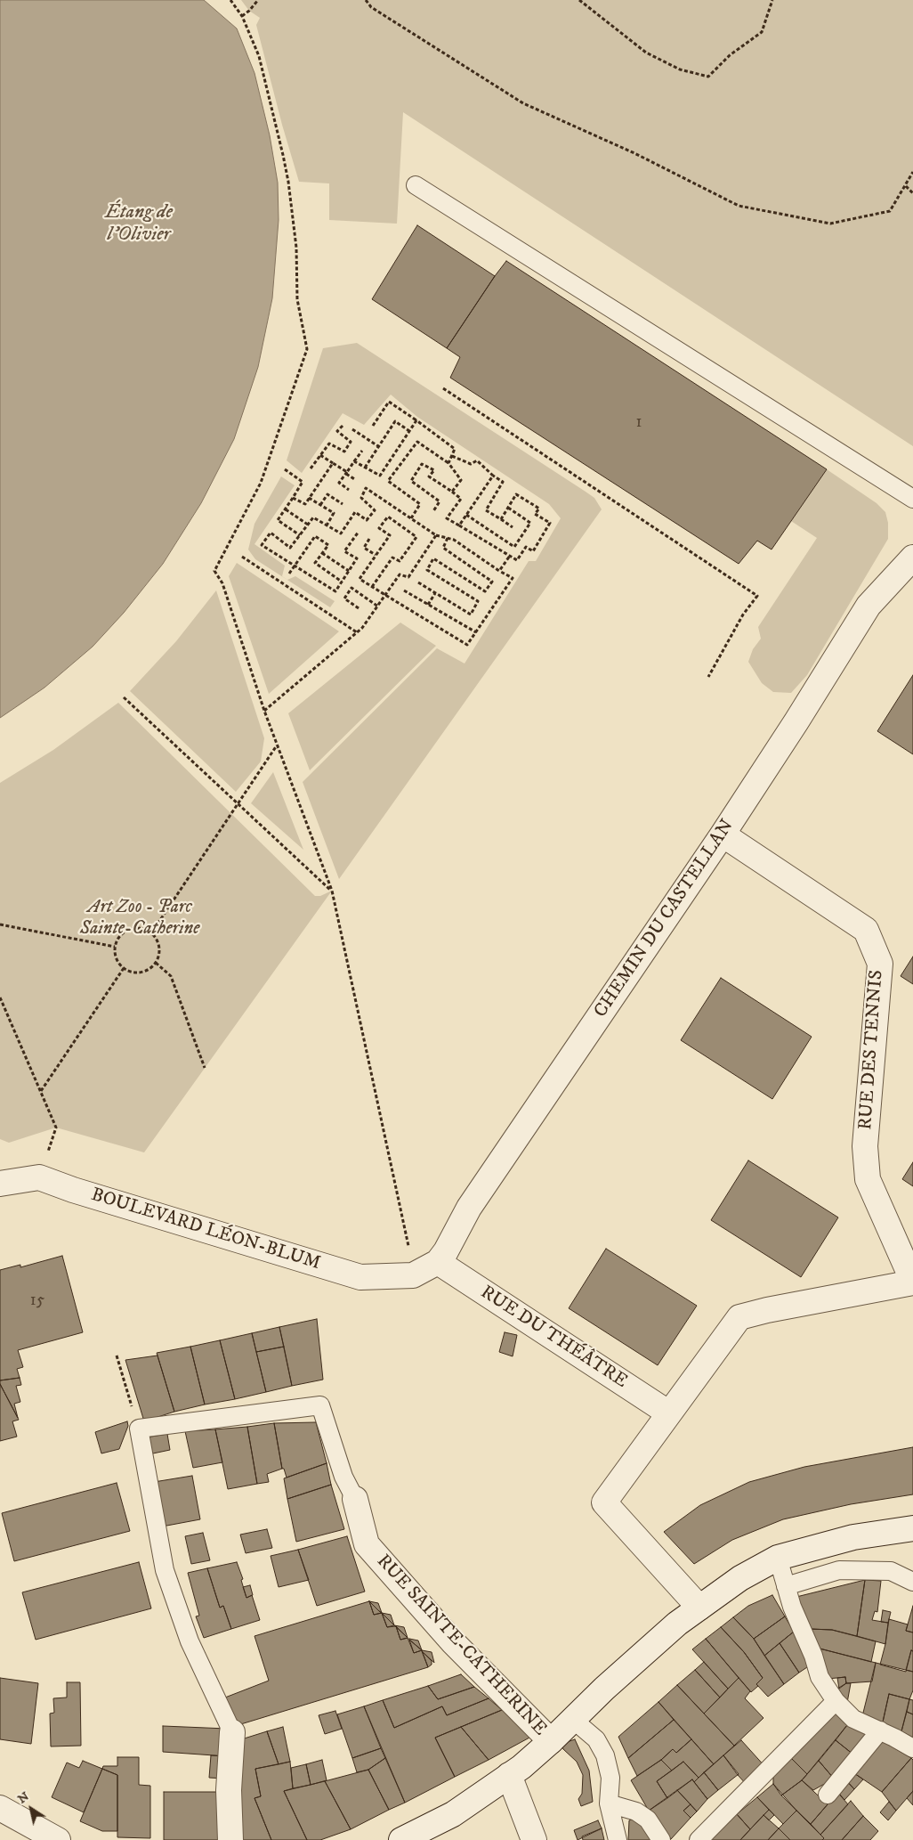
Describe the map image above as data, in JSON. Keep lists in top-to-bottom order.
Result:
{
  "streets": {
    "street": [
      "CHEMIN DU CASTELLAN",
      "RUE DES TENNIS",
      "BOULEVARD LÉON-BLUM",
      "RUE DU THÉÂTRE",
      "RUE SAINTE-CATHERINE"
    ]
  },
  "crossings": [
    ["CHEMIN DU CASTELLAN", "RUE DES TENNIS"],
    ["CHEMIN DU CASTELLAN", "BOULEVARD LÉON-BLUM"],
    ["CHEMIN DU CASTELLAN", "RUE DU THÉÂTRE"]
  ],
  "water": ["Étang de l'Olivier"],
  "parks": ["Art Zoo - Parc Sainte-Catherine"],
  "house_numbers": ["1", "15"],
  "north": "top left"
}
